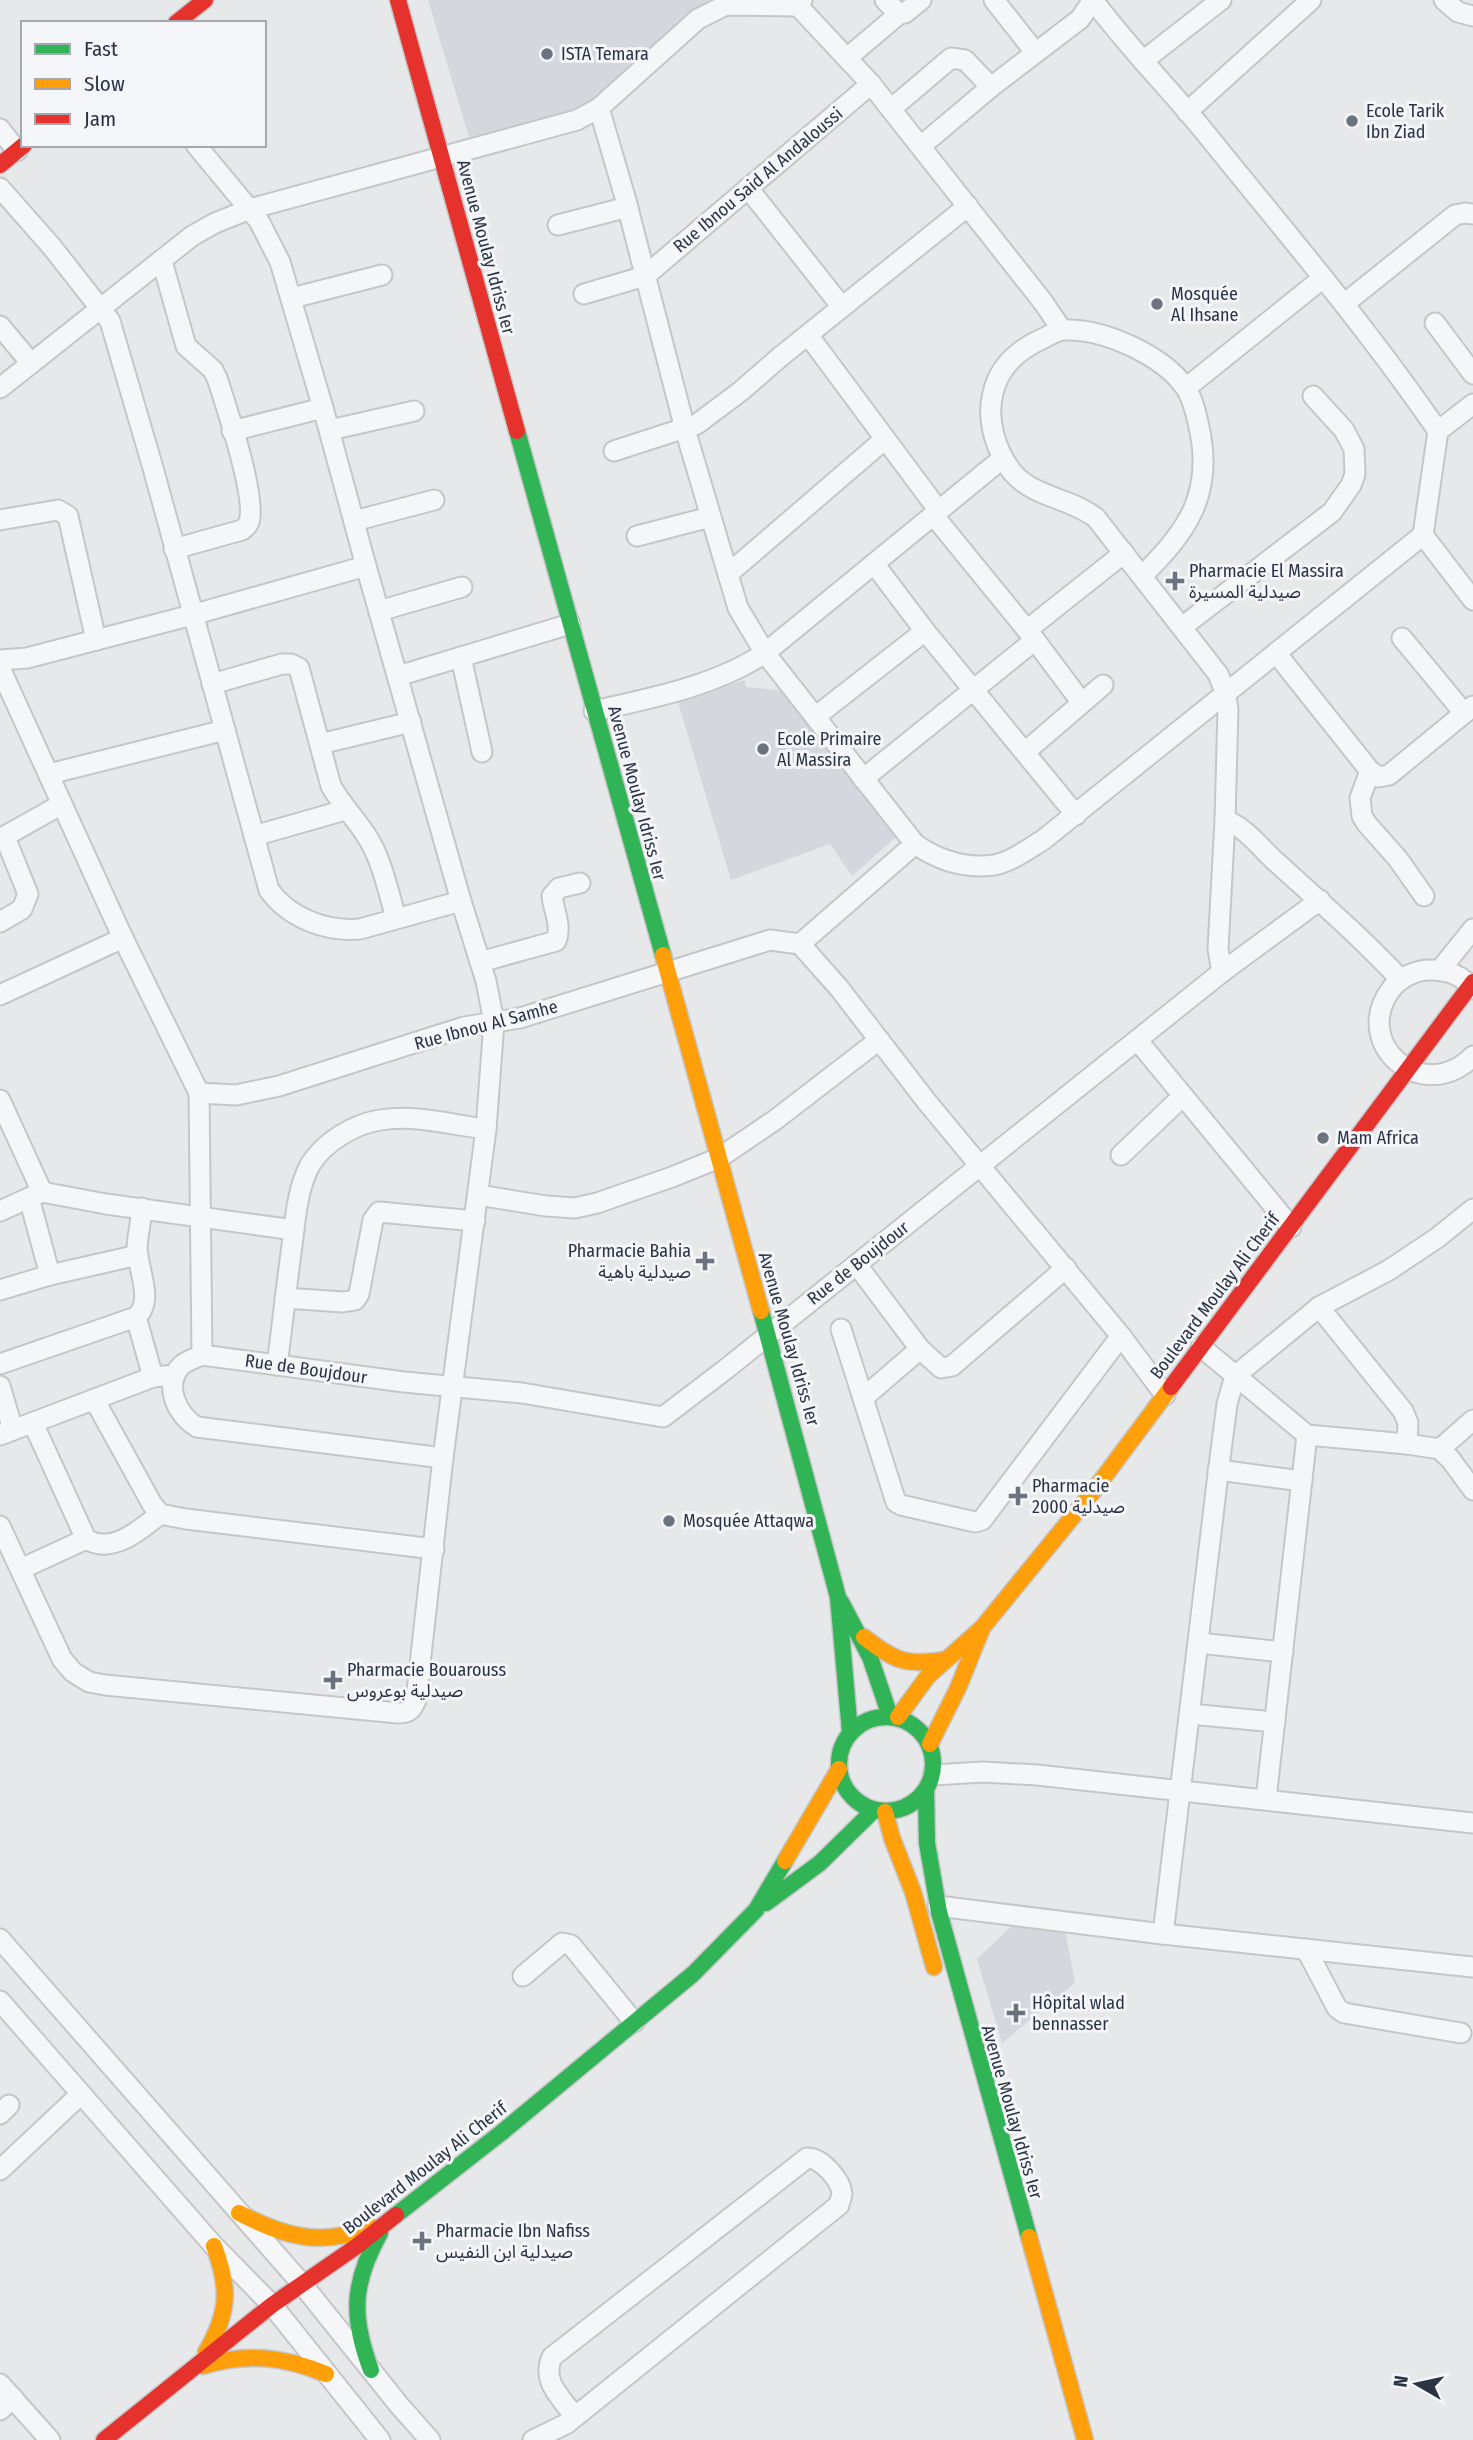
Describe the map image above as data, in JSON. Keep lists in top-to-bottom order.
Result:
{
  "streets": {
    "main road": ["Avenue Moulay Idriss Ier", "Boulevard Moulay Ali Cherif"],
    "street": ["Rue Ibnou Said Al Andaloussi", "Rue Ibnou Al Samhe", "Rue de Boujdour"]
  },
  "crossings": [
    ["Avenue Moulay Idriss Ier", "Rue Ibnou Al Samhe"],
    ["Avenue Moulay Idriss Ier", "Rue de Boujdour"],
    ["Avenue Moulay Idriss Ier", "Boulevard Moulay Ali Cherif"]
  ],
  "places": {
    "other": [
      "ISTA Temara",
      "Ecole Tarik Ibn Ziad",
      "Mosquée Al Ihsane",
      "Ecole Primaire Al Massira",
      "Mam Africa",
      "Mosquée Attaqwa"
    ],
    "health": [
      "Pharmacie El Massira صيدلية المسيرة",
      "Pharmacie Bahia صيدلية باهية",
      "Pharmacie 2000 صيدلية",
      "Pharmacie Bouarouss صيدلية بوعروس",
      "Hôpital wlad bennasser",
      "Pharmacie Ibn Nafiss صيدلية ابن النفيس"
    ]
  },
  "legend": ["Fast", "Slow", "Jam"],
  "north": "left"
}
